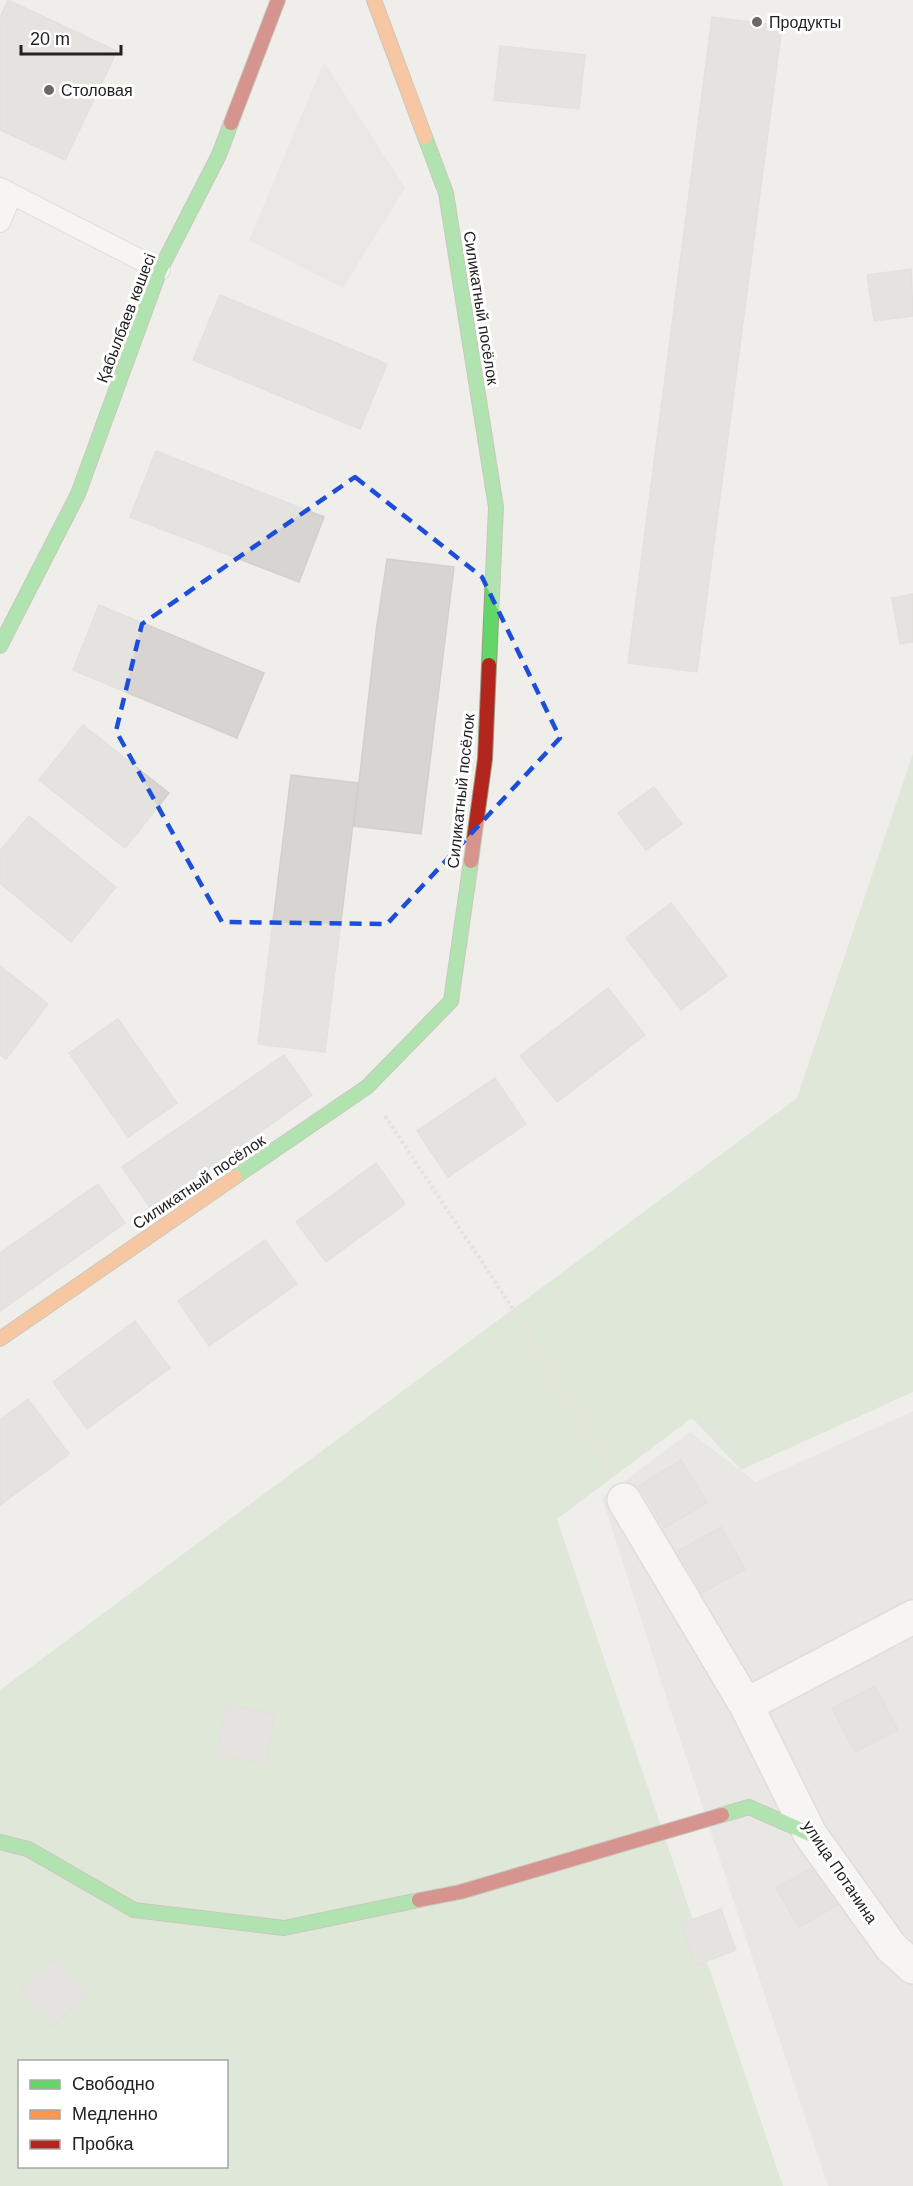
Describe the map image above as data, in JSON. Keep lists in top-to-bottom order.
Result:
{
  "streets": {
    "street": ["Силикатный посёлок", "Қабылбаев көшесі", "улица Потанина"]
  },
  "places": ["Продукты", "Столовая"],
  "legend": ["Свободно", "Медленно", "Пробка"],
  "scale_bar": "20 m"
}
